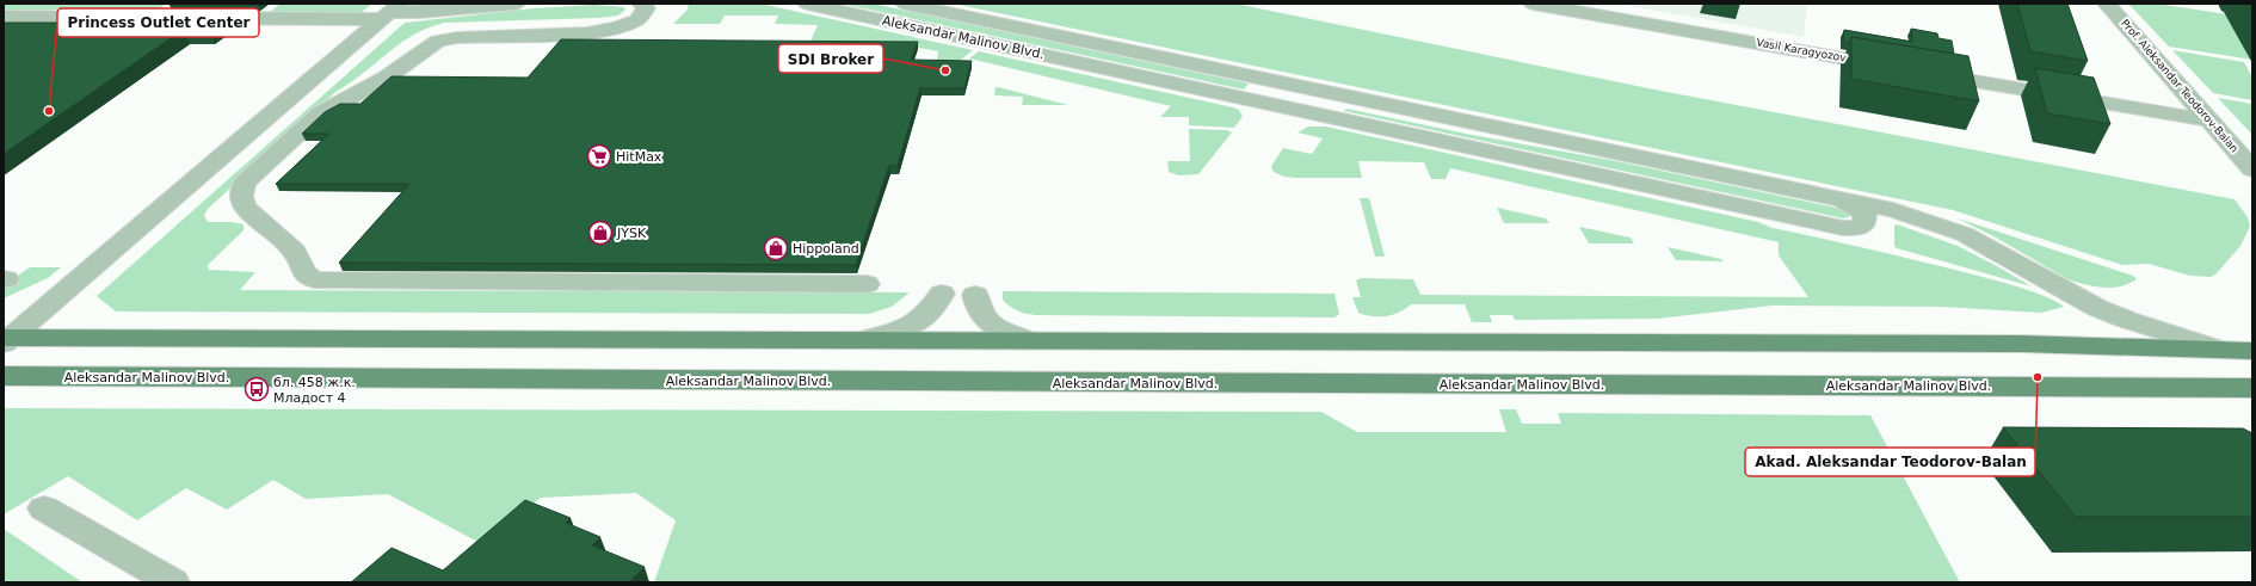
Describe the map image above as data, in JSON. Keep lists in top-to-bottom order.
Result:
{
  "streets": {
    "main road": ["Aleksandar Malinov Blvd."],
    "street": ["Vasil Karagyozov", "Prof. Aleksandar Teodorov-Balan"]
  },
  "places": {
    "other": ["SDI Broker", "Princess Outlet Center", "Akad. Aleksandar Teodorov-Balan"],
    "supermarket": ["HitMax"],
    "shop": ["JYSK", "Hippoland"],
    "bus stop": ["бл. 458 ж.к. Младост 4"]
  }
}
